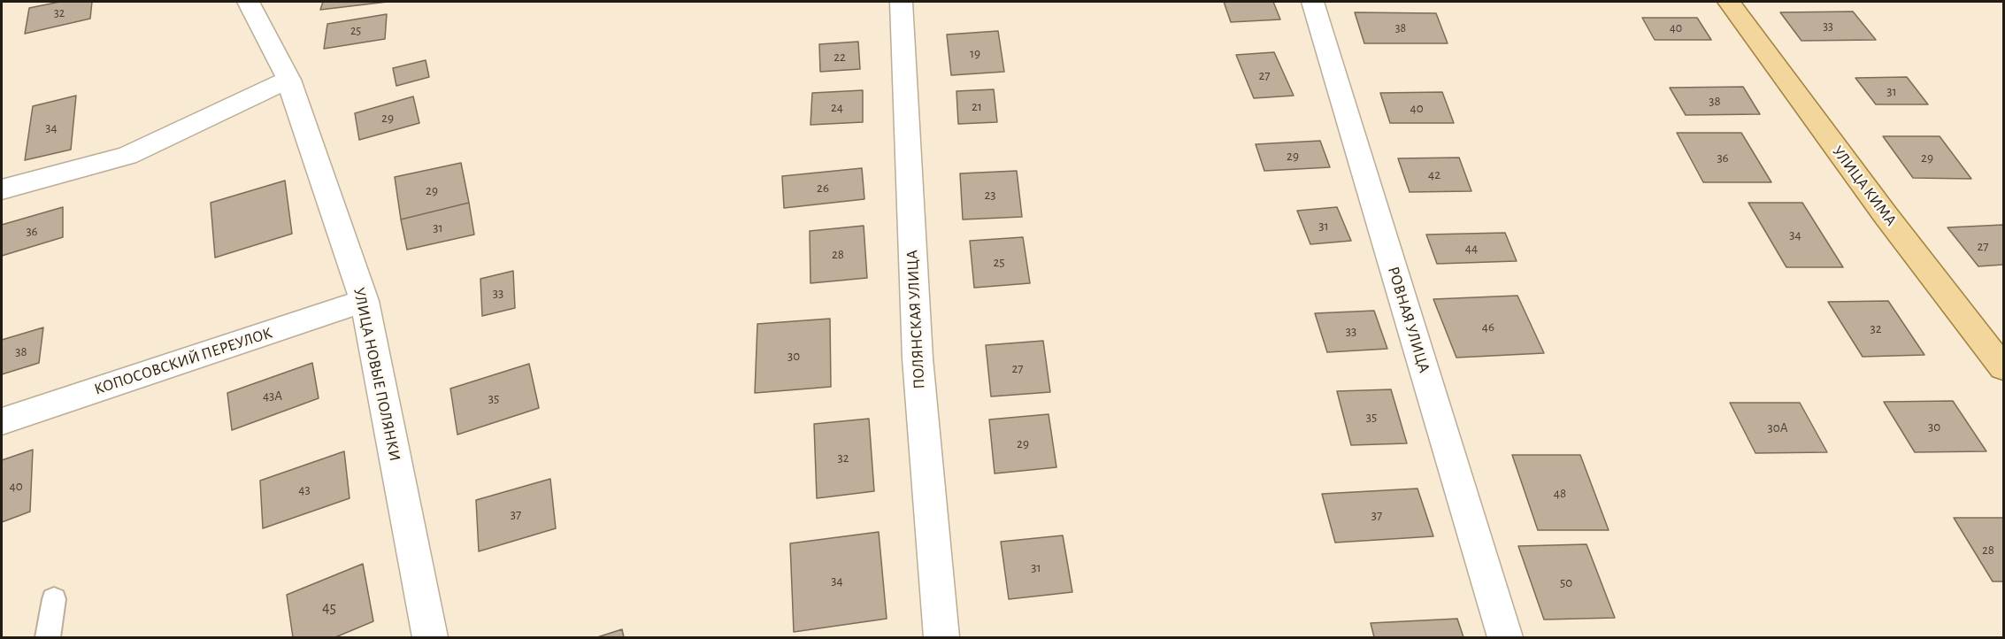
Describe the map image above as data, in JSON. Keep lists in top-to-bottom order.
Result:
{
  "streets": {
    "main road": ["УЛИЦА КИМА"],
    "street": [
      "ПОЛЯНСКАЯ УЛИЦА",
      "РОВНАЯ УЛИЦА",
      "КОПОСОВСКИЙ ПЕРЕУЛОК",
      "УЛИЦА НОВЫЕ ПОЛЯНКИ"
    ]
  },
  "crossings": [
    ["КОПОСОВСКИЙ ПЕРЕУЛОК", "УЛИЦА НОВЫЕ ПОЛЯНКИ"]
  ],
  "house_numbers": [
    "32",
    "33",
    "38",
    "40",
    "25",
    "19",
    "22",
    "27",
    "31",
    "38",
    "21",
    "24",
    "40",
    "29",
    "34",
    "29",
    "36",
    "29",
    "42",
    "26",
    "29",
    "23",
    "31",
    "31",
    "36",
    "34",
    "27",
    "44",
    "28",
    "25",
    "33",
    "46",
    "32",
    "33",
    "38",
    "30",
    "27",
    "43А",
    "35",
    "35",
    "30",
    "30А",
    "29",
    "32",
    "40",
    "43",
    "48",
    "37",
    "37",
    "28",
    "31",
    "34",
    "50",
    "45"
  ]
}
